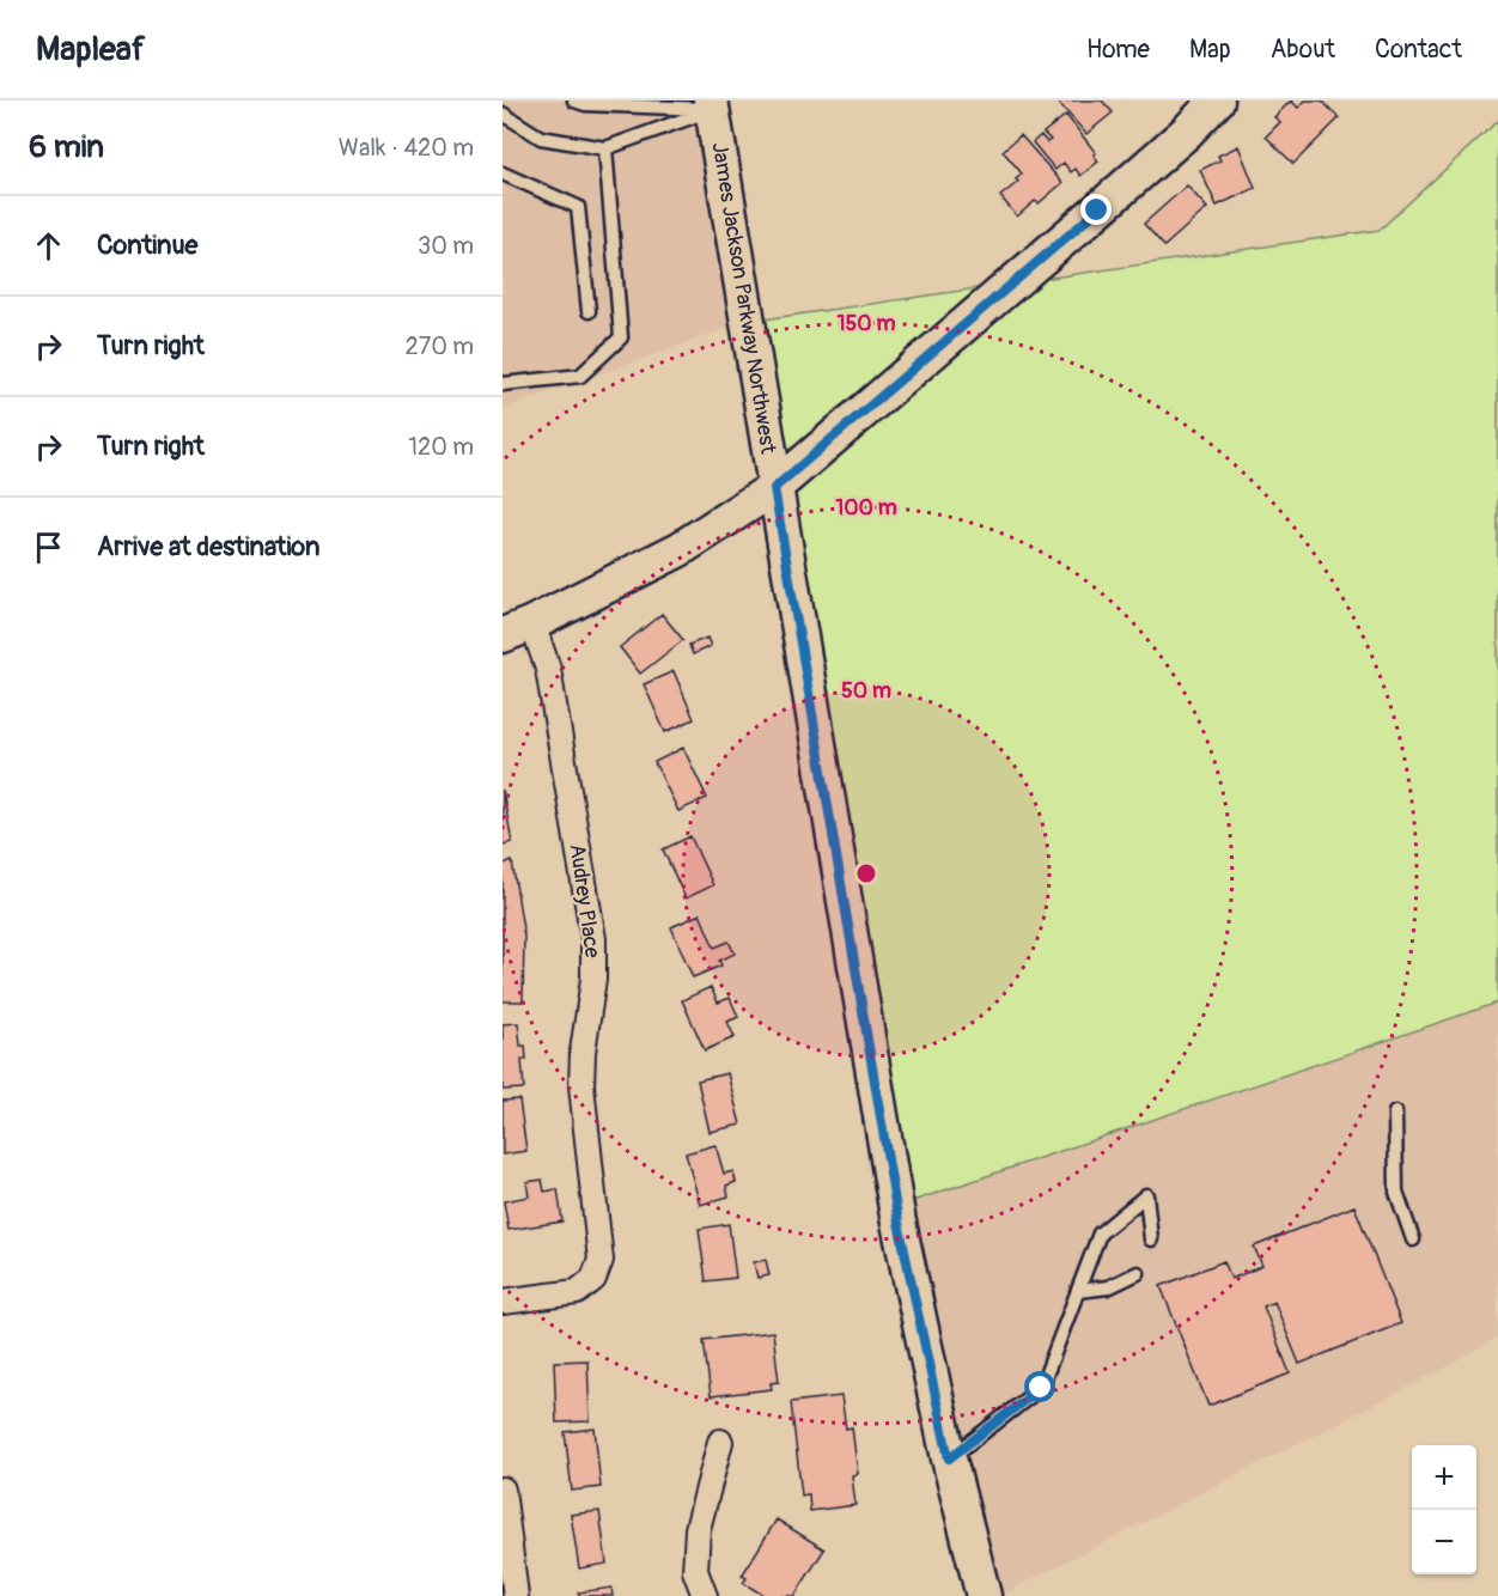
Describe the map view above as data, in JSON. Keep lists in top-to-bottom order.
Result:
{
  "streets": {
    "main road": ["James Jackson Parkway Northwest"],
    "street": ["Audrey Place"]
  },
  "page": {
    "header": "Mapleaf",
    "nav": [
      "Home",
      "Map",
      "About",
      "Contact"
    ],
    "heading": ["6 min", "Walk · 420 m"],
    "list": [
      ["Continue", "30 m"],
      ["Turn right", "270 m"],
      ["Turn right", "120 m"],
      "Arrive at destination"
    ],
    "map_buttons": ["+", "−"]
  },
  "rings": ["150 m", "100 m", "50 m"]
}
